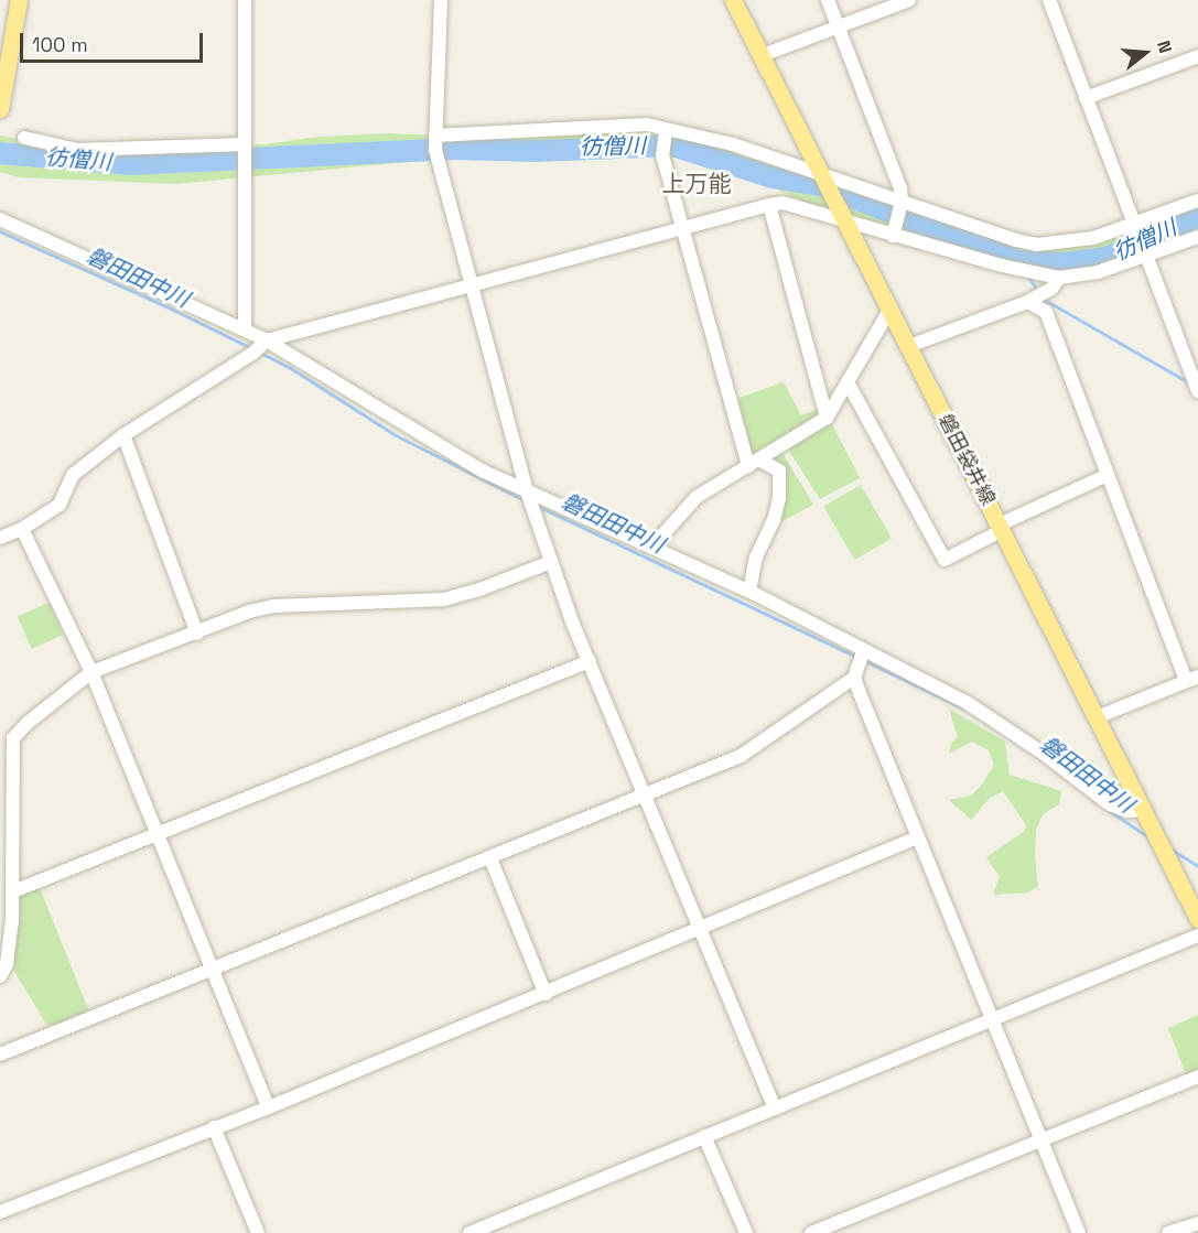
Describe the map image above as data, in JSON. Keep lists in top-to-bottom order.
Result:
{
  "streets": {
    "main road": ["磐田袋井線"]
  },
  "districts": ["上万能"],
  "water": ["彷僧川", "磐田田中川"],
  "scale_bar": "100 m",
  "north": "right"
}
